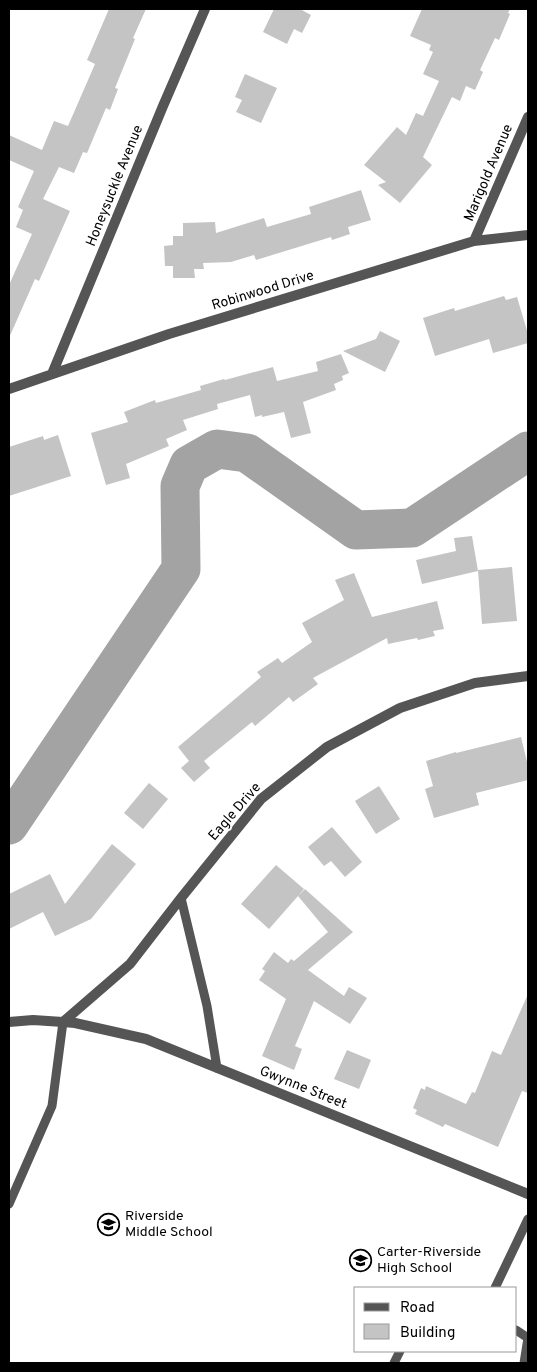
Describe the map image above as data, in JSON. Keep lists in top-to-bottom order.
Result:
{
  "streets": {
    "street": [
      "Marigold Avenue",
      "Honeysuckle Avenue",
      "Robinwood Drive",
      "Eagle Drive",
      "Gwynne Street"
    ]
  },
  "crossings": [
    ["Marigold Avenue", "Robinwood Drive"],
    ["Honeysuckle Avenue", "Robinwood Drive"],
    ["Eagle Drive", "Gwynne Street"]
  ],
  "places": {
    "school or university": ["Riverside Middle School", "Carter-Riverside High School"]
  },
  "legend": ["Road", "Building"]
}
